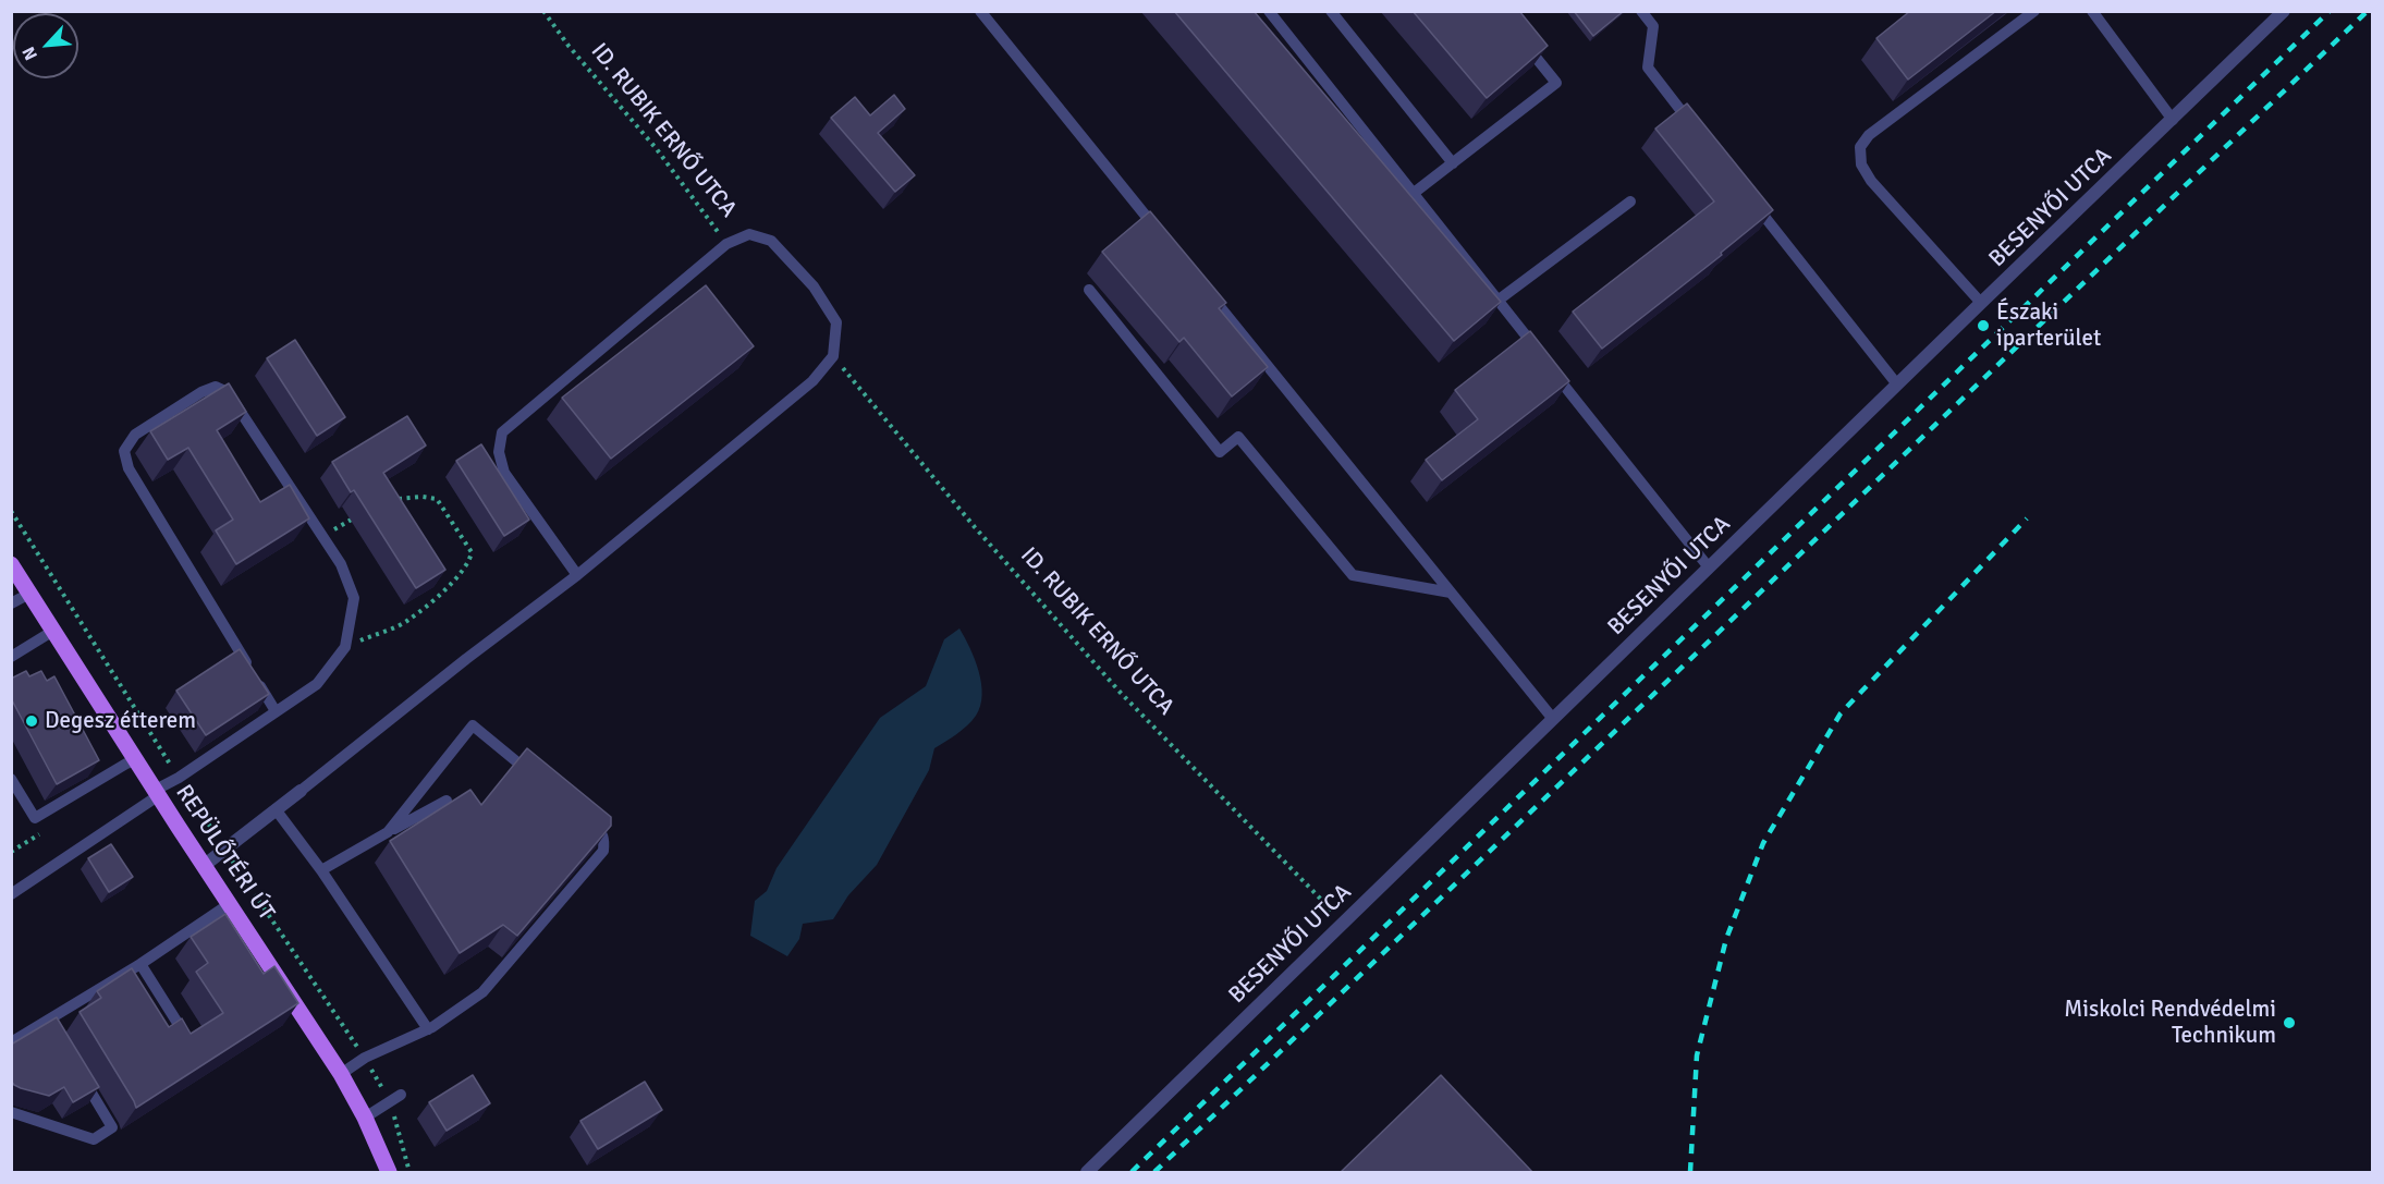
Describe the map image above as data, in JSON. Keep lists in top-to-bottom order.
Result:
{
  "streets": {
    "main road": ["REPÜLŐTÉRI ÚT"],
    "street": ["BESENYŐI UTCA"],
    "path": ["ID. RUBIK ERNŐ UTCA"]
  },
  "crossings": [
    ["ID. RUBIK ERNŐ UTCA", "BESENYŐI UTCA"]
  ],
  "places": ["Északi iparterület", "Degesz étterem", "Miskolci Rendvédelmi Technikum"],
  "north": "bottom left"
}
